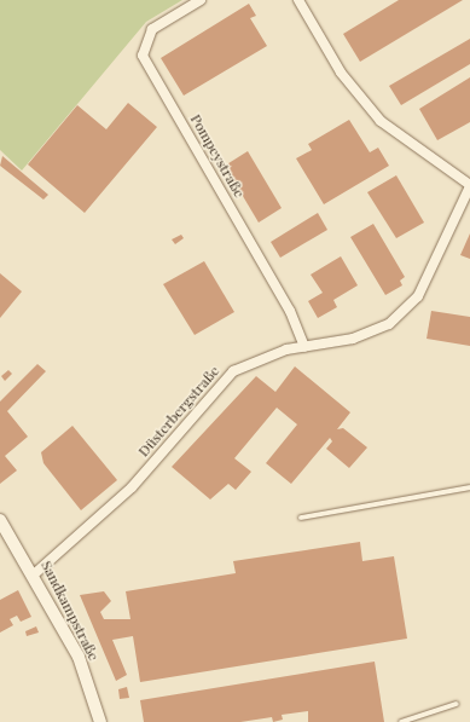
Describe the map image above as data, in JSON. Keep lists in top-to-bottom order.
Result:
{
  "streets": {
    "street": ["Pompeystraße", "Düsterbergstraße", "Sandkampstraße"]
  },
  "crossings": [
    ["Pompeystraße", "Düsterbergstraße"],
    ["Düsterbergstraße", "Sandkampstraße"]
  ]
}
